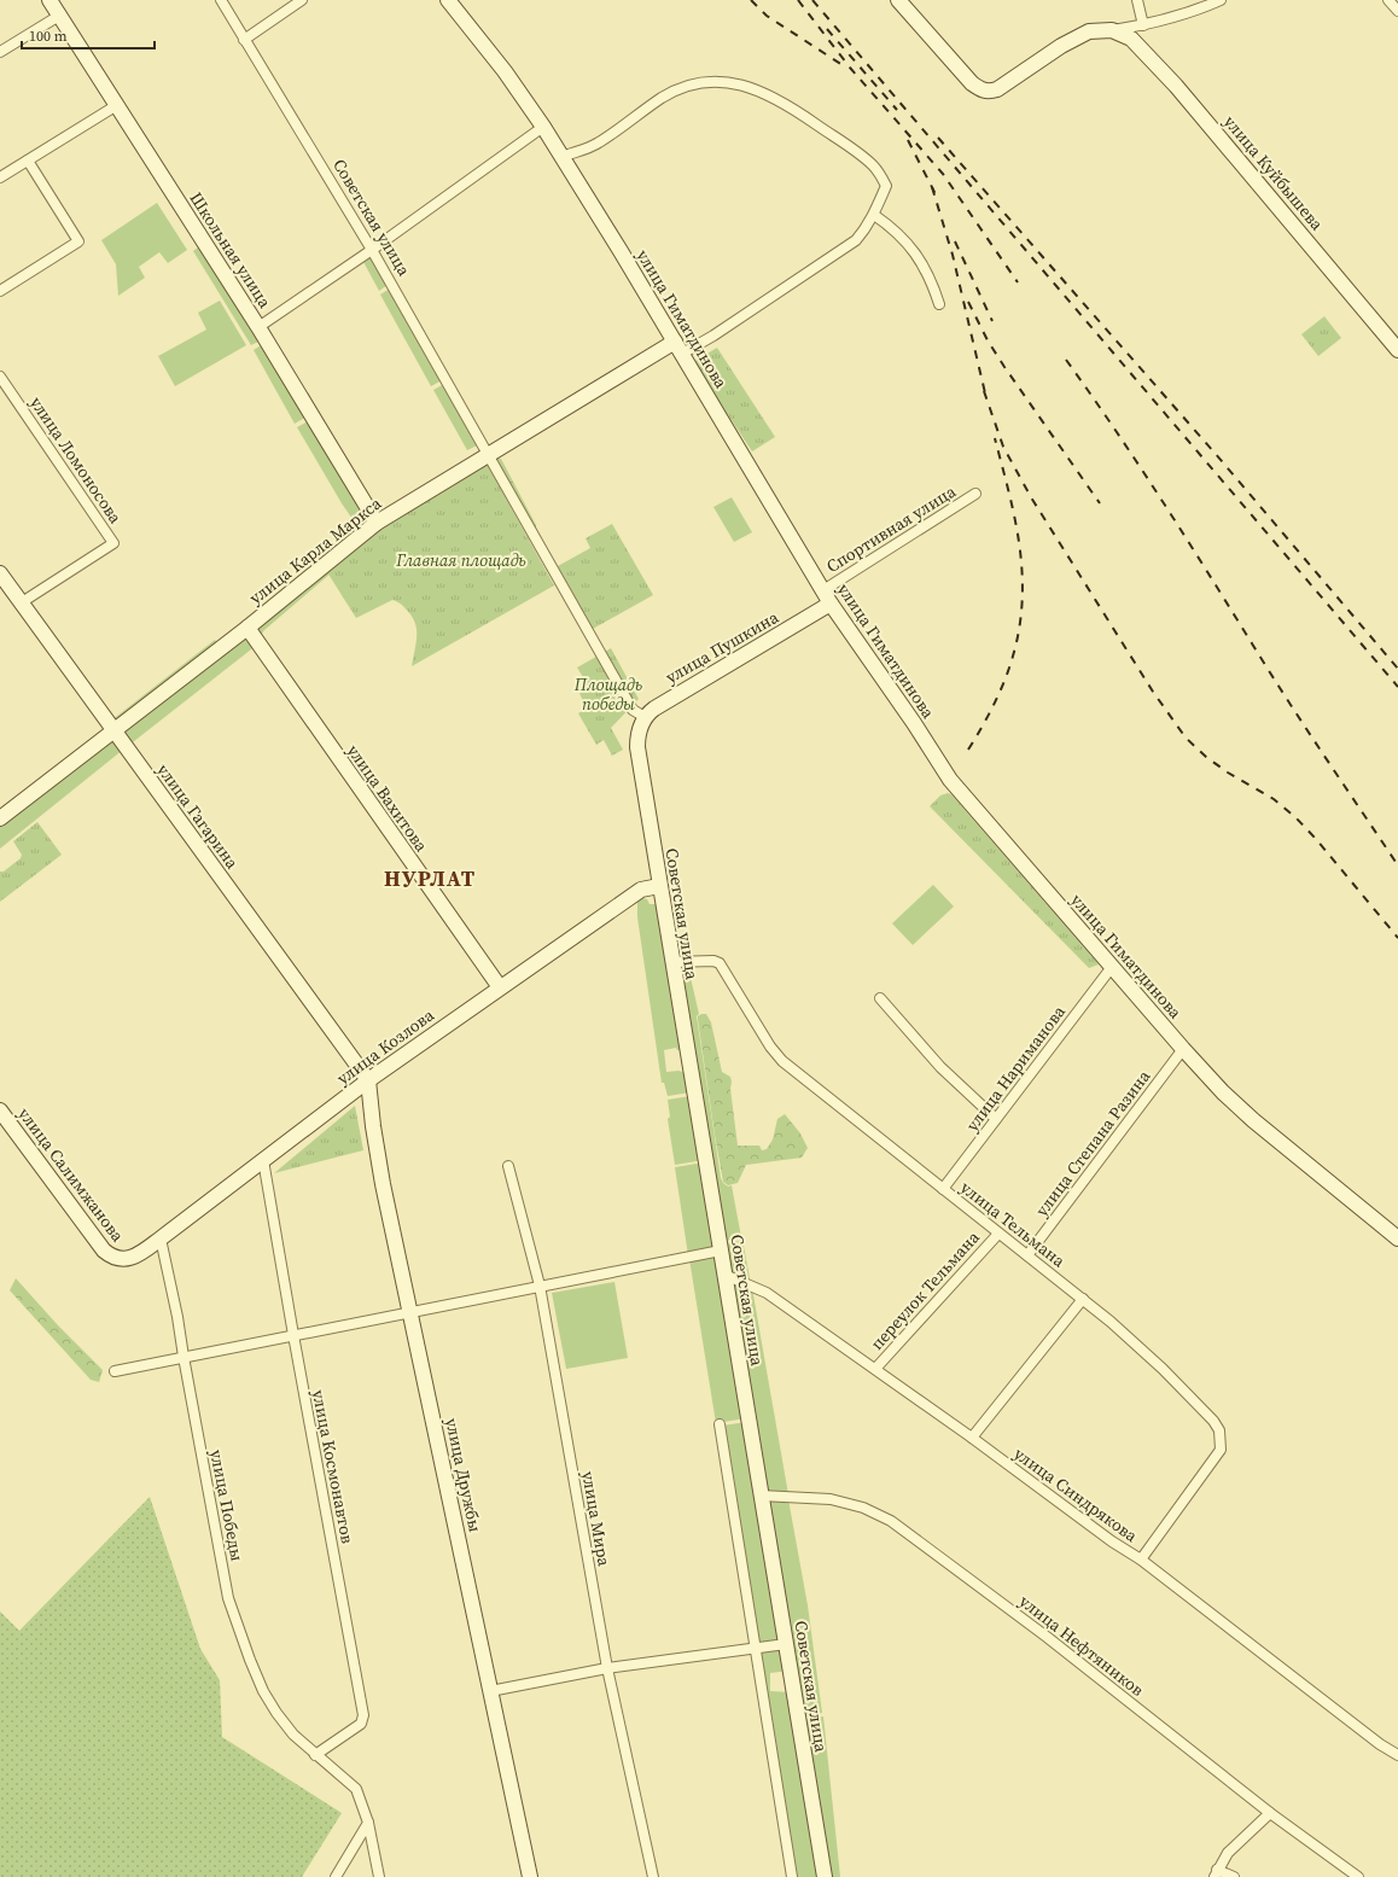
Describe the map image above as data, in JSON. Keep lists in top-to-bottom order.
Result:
{
  "streets": {
    "street": [
      "улица Куйбышева",
      "Советская улица",
      "Школьная улица",
      "улица Гиматдинова",
      "улица Ломоносова",
      "Спортивная улица",
      "улица Карла Маркса",
      "улица Пушкина",
      "улица Вахитова",
      "улица Гагарина",
      "улица Козлова",
      "улица Нариманова",
      "улица Степана Разина",
      "улица Салимжанова",
      "улица Тельмана",
      "переулок Тельмана",
      "улица Космонавтов",
      "улица Дружбы",
      "улица Синдрякова",
      "улица Победы",
      "улица Мира",
      "улица Нефтяников"
    ]
  },
  "crossings": [
    ["Советская улица", "улица Карла Маркса"],
    ["Советская улица", "улица Пушкина"],
    ["Советская улица", "улица Козлова"],
    ["Советская улица", "улица Тельмана"],
    ["Советская улица", "улица Синдрякова"],
    ["Советская улица", "улица Нефтяников"],
    ["Школьная улица", "улица Карла Маркса"],
    ["улица Гиматдинова", "Спортивная улица"],
    ["улица Гиматдинова", "улица Карла Маркса"],
    ["улица Гиматдинова", "улица Пушкина"],
    ["улица Гиматдинова", "улица Нариманова"],
    ["улица Гиматдинова", "улица Степана Разина"],
    ["улица Ломоносова", "улица Гагарина"],
    ["улица Карла Маркса", "улица Вахитова"],
    ["улица Карла Маркса", "улица Гагарина"],
    ["улица Вахитова", "улица Козлова"],
    ["улица Гагарина", "улица Козлова"],
    ["улица Гагарина", "улица Дружбы"],
    ["улица Козлова", "улица Салимжанова"],
    ["улица Козлова", "улица Космонавтов"],
    ["улица Козлова", "улица Дружбы"],
    ["улица Козлова", "улица Победы"],
    ["улица Нариманова", "улица Тельмана"],
    ["улица Степана Разина", "улица Тельмана"],
    ["улица Тельмана", "переулок Тельмана"],
    ["улица Тельмана", "улица Синдрякова"],
    ["переулок Тельмана", "улица Синдрякова"],
    ["улица Космонавтов", "улица Победы"]
  ],
  "districts": ["НУРЛАТ"],
  "parks": ["Главная площадь", "Площадь победы"],
  "scale_bar": "100 m"
}
